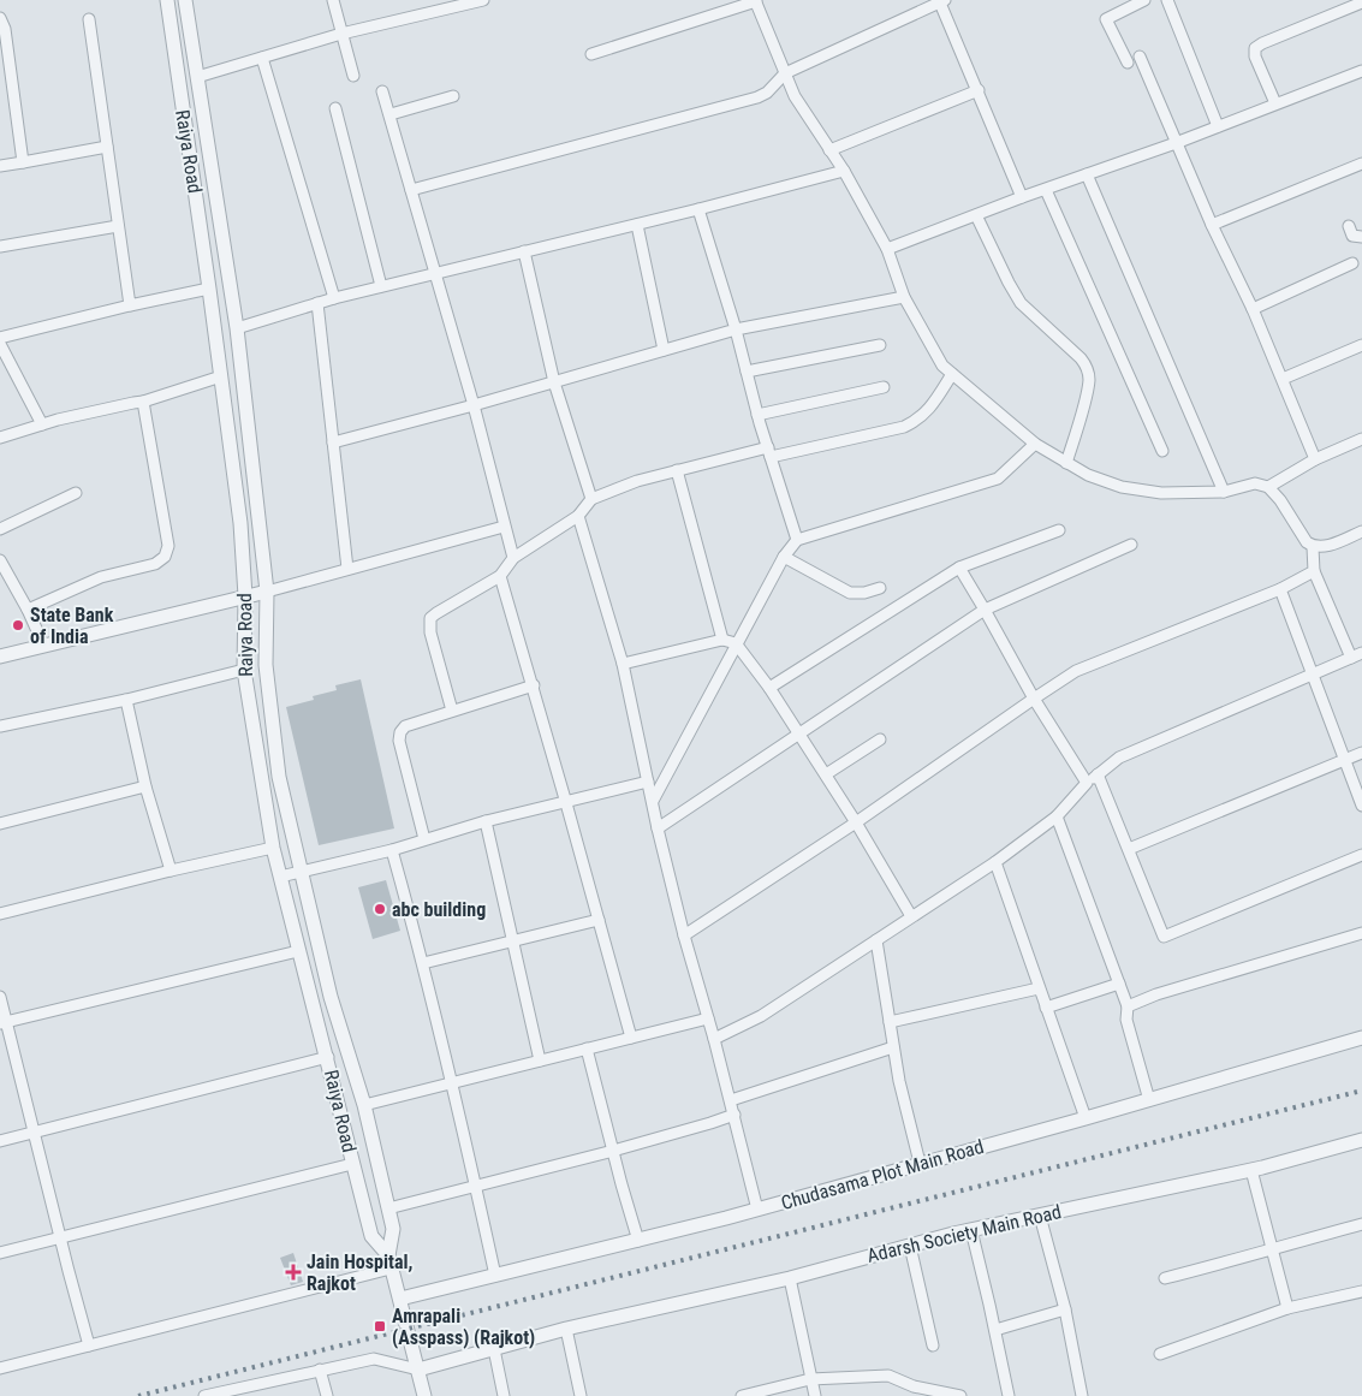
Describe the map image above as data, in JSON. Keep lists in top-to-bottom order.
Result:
{
  "streets": {
    "street": ["Raiya Road", "Chudasama Plot Main Road", "Adarsh Society Main Road"]
  },
  "crossings": [
    ["Raiya Road", "Chudasama Plot Main Road"],
    ["Raiya Road", "Adarsh Society Main Road"]
  ],
  "places": {
    "other": ["State Bank of India", "abc building"],
    "health": ["Jain Hospital, Rajkot"],
    "transit": ["Amrapali (Asspass) (Rajkot)"]
  }
}
